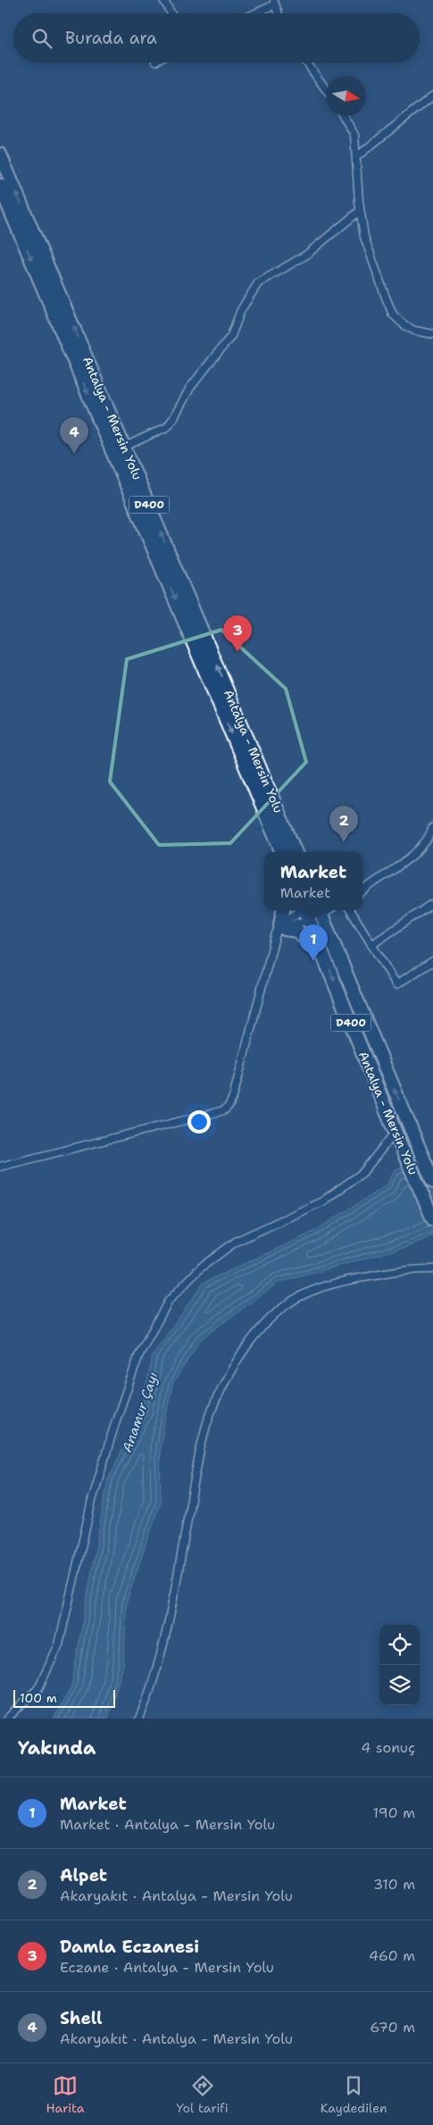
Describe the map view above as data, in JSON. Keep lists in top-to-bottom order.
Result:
{
  "streets": {
    "highway": ["Antalya - Mersin Yolu", "D400"]
  },
  "water": ["Anamur Çayı"],
  "scale_bar": "100 m",
  "north": "right",
  "page": {
    "search": "Burada ara",
    "pins": [
      "4",
      "3",
      "2",
      "1"
    ],
    "popup": ["Market", "Market"],
    "scale": "100 m",
    "heading": ["Yakında", "4 sonuç"],
    "list": [
      {
        "mark": "1",
        "name": "Market",
        "note": "Market · Antalya - Mersin Yolu",
        "value": "190 m"
      },
      {
        "mark": "2",
        "name": "Alpet",
        "note": "Akaryakıt · Antalya - Mersin Yolu",
        "value": "310 m"
      },
      {
        "mark": "3",
        "name": "Damla Eczanesi",
        "note": "Eczane · Antalya - Mersin Yolu",
        "value": "460 m"
      },
      {
        "mark": "4",
        "name": "Shell",
        "note": "Akaryakıt · Antalya - Mersin Yolu",
        "value": "670 m"
      }
    ],
    "nav": ["Harita", "Yol tarifi", "Kaydedilen"]
  }
}
